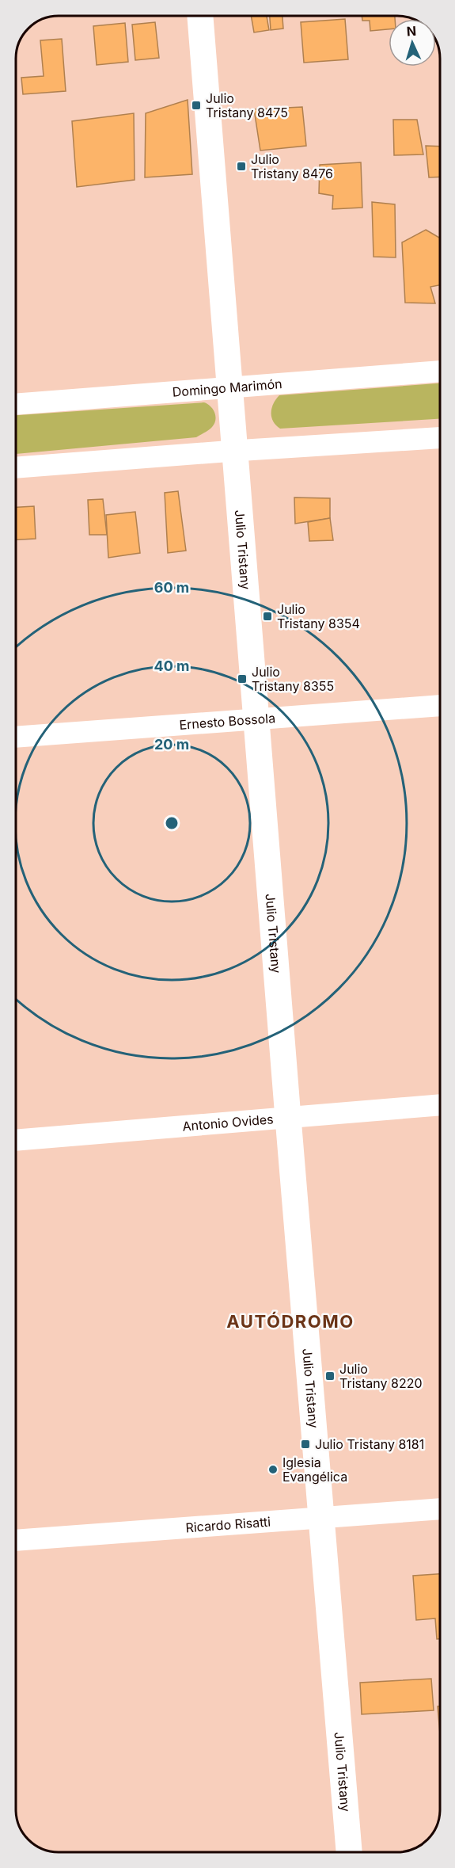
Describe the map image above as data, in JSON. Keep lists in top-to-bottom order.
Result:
{
  "streets": {
    "main road": ["Julio Tristany"],
    "street": [
      "Domingo Marimón",
      "Ernesto Bossola",
      "Antonio Ovides",
      "Ricardo Risatti"
    ]
  },
  "crossings": [
    ["Domingo Marimón", "Julio Tristany"],
    ["Julio Tristany", "Ernesto Bossola"],
    ["Julio Tristany", "Antonio Ovides"],
    ["Julio Tristany", "Ricardo Risatti"]
  ],
  "districts": ["AUTÓDROMO"],
  "places": {
    "transit": [
      "Julio Tristany 8475",
      "Julio Tristany 8476",
      "Julio Tristany 8354",
      "Julio Tristany 8355",
      "Julio Tristany 8220",
      "Julio Tristany 8181"
    ],
    "other": ["Iglesia Evangélica"]
  },
  "north": "top",
  "rings": ["60 m", "40 m", "20 m"]
}
